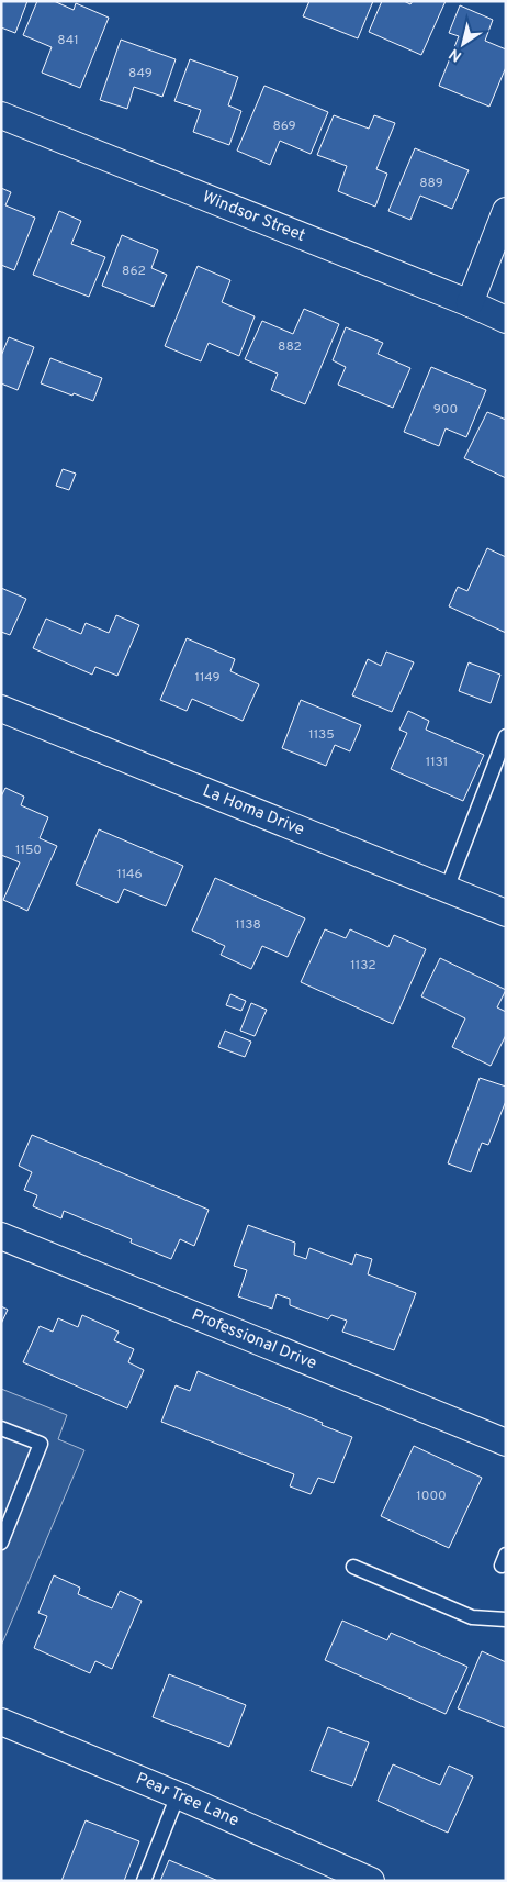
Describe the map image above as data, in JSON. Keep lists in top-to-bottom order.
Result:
{
  "streets": {
    "street": [
      "Windsor Street",
      "La Homa Drive",
      "Professional Drive",
      "Pear Tree Lane"
    ]
  },
  "house_numbers": [
    "841",
    "849",
    "869",
    "889",
    "862",
    "882",
    "900",
    "1149",
    "1135",
    "1131",
    "1150",
    "1146",
    "1138",
    "1132",
    "1000"
  ],
  "north": "bottom left"
}
